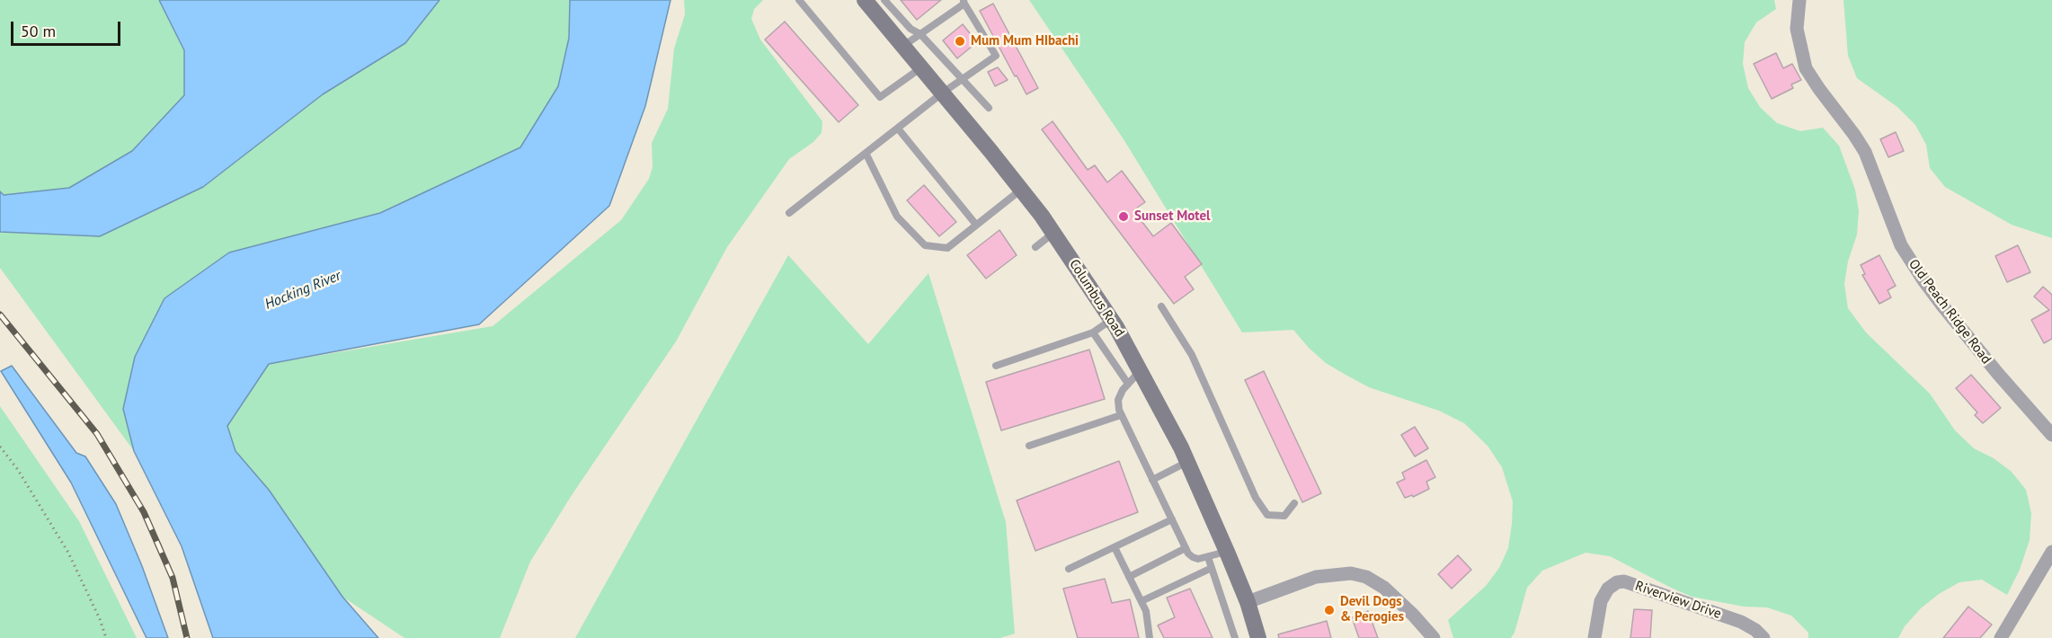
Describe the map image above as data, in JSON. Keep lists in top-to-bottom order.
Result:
{
  "streets": {
    "main road": ["Columbus Road"],
    "street": ["Old Peach Ridge Road", "Riverview Drive"]
  },
  "water": ["Hocking River"],
  "places": ["Mum Mum HIbachi", "Sunset Motel", "Devil Dogs & Perogies"],
  "scale_bar": "50 m"
}
